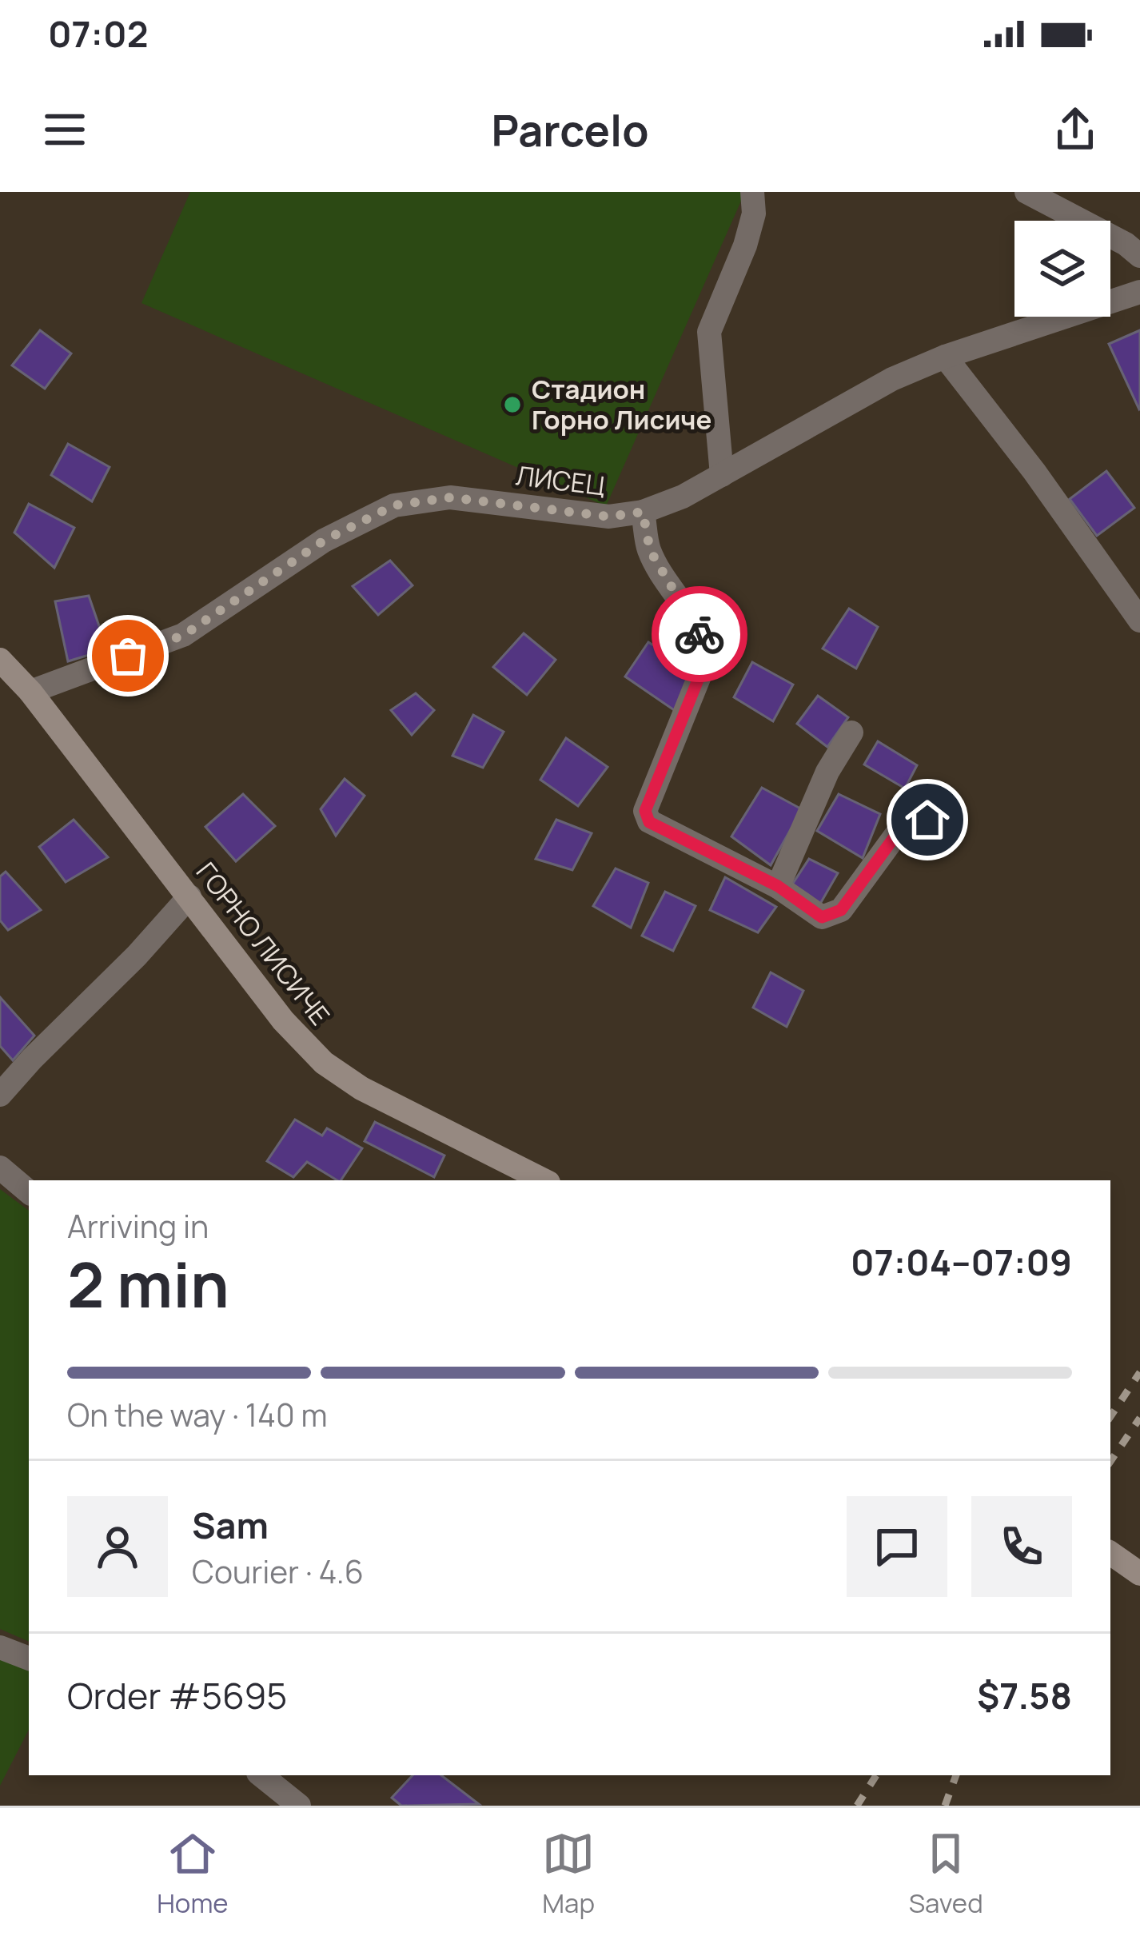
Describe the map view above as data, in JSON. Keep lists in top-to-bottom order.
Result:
{
  "streets": {
    "street": ["ЛИСЕЦ", "ГОРНО ЛИСИЧЕ"]
  },
  "crossings": [
    ["ЛИСЕЦ", "ГОРНО ЛИСИЧЕ"]
  ],
  "places": ["Стадион Горно Лисиче"],
  "page": {
    "status": "07:02",
    "header": "Parcelo",
    "heading": ["2 min", "Arriving in", "07:04–07:09"],
    "panel": [
      "Sam",
      "Courier · 4.6",
      "Order #5695",
      "$7.58"
    ],
    "bar": "On the way · 140 m",
    "tabs": ["Home", "Map", "Saved"]
  }
}
